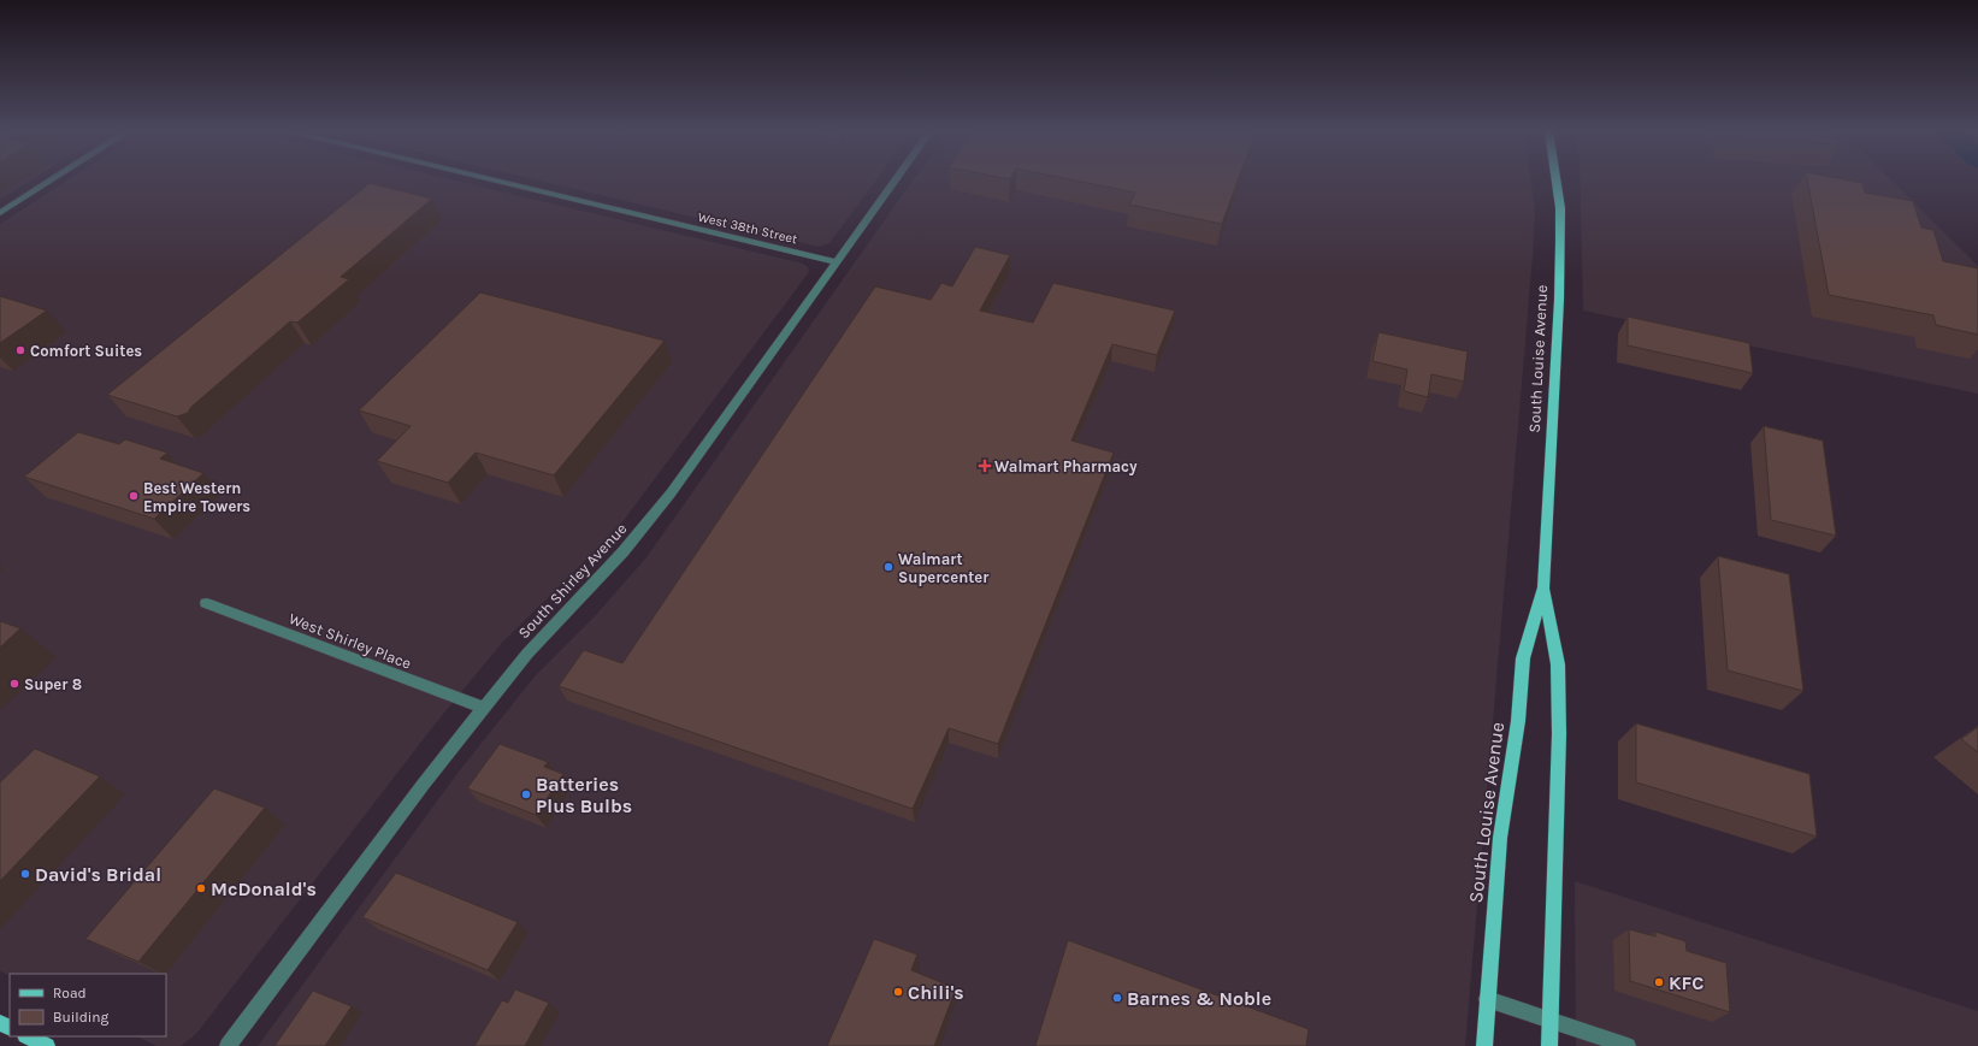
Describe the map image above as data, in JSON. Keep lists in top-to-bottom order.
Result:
{
  "streets": {
    "main road": ["South Louise Avenue"],
    "street": ["West 38th Street", "South Shirley Avenue", "West Shirley Place"]
  },
  "crossings": [
    ["West 38th Street", "South Shirley Avenue"],
    ["South Shirley Avenue", "West Shirley Place"]
  ],
  "places": {
    "other": [
      "Comfort Suites",
      "Best Western Empire Towers",
      "Walmart Supercenter",
      "Super 8",
      "Batteries Plus Bulbs",
      "David's Bridal",
      "McDonald's",
      "KFC",
      "Chili's",
      "Barnes & Noble"
    ],
    "health": ["Walmart Pharmacy"]
  },
  "legend": ["Road", "Building"]
}
